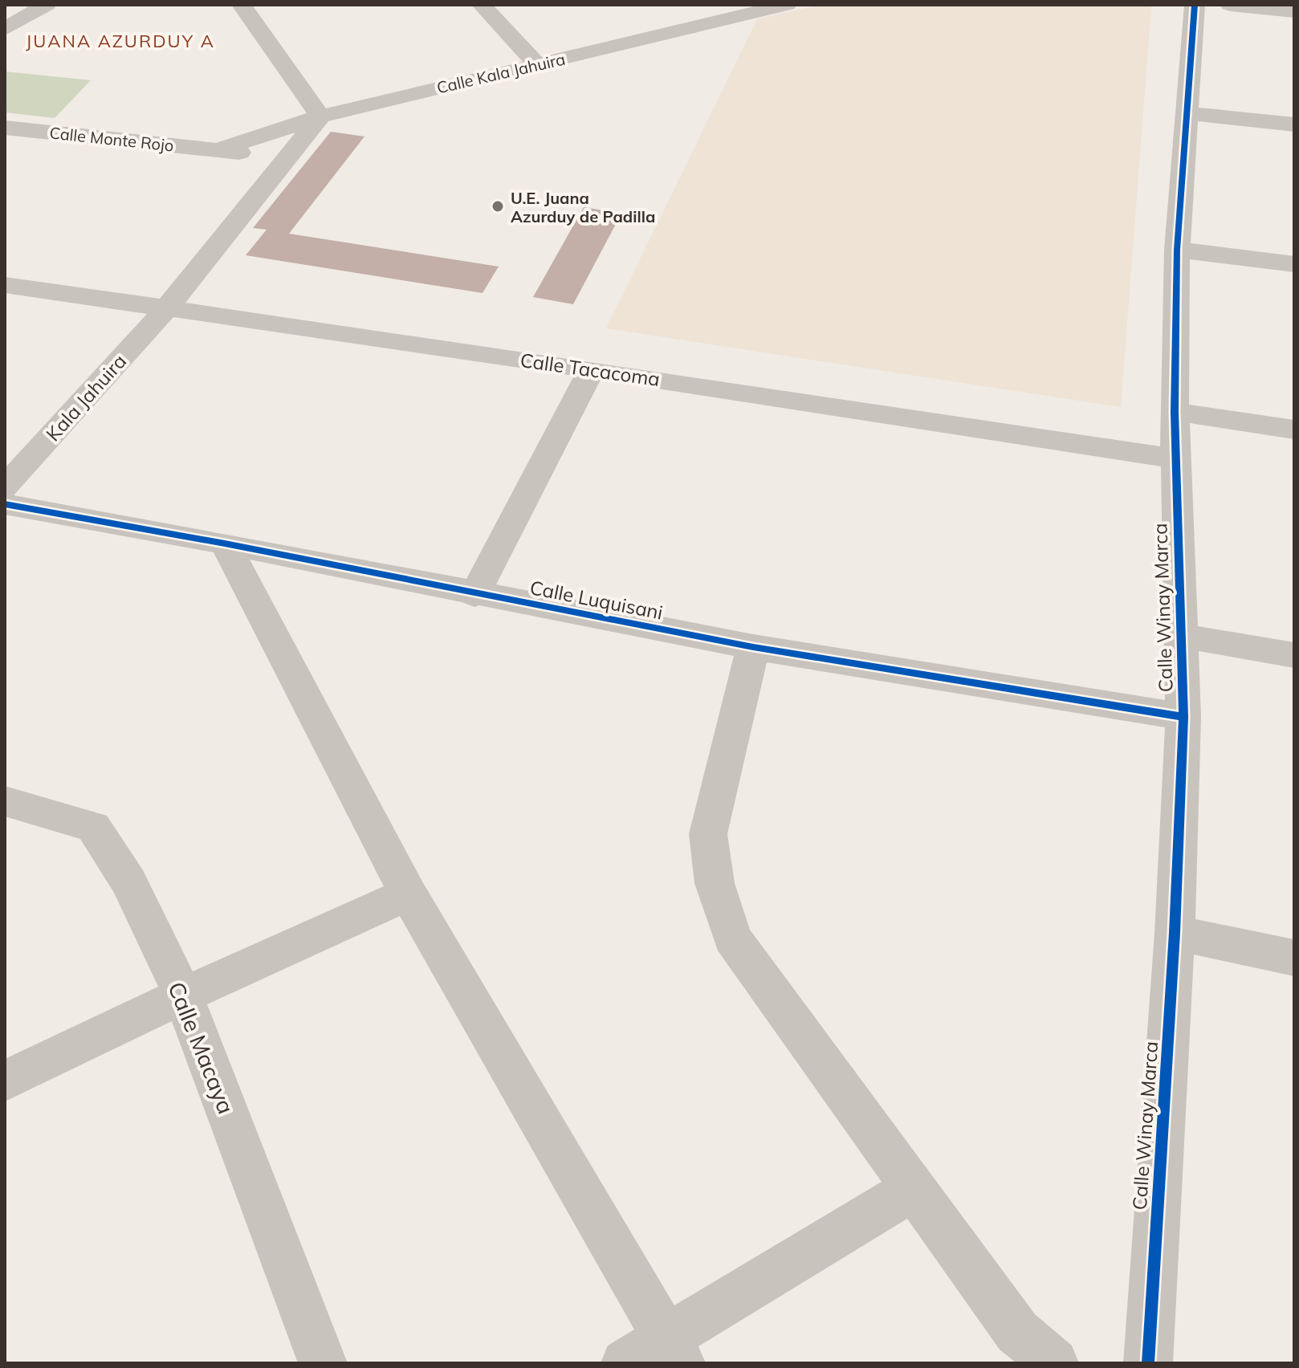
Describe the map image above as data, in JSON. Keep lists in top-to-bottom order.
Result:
{
  "streets": {
    "street": [
      "Calle Kala Jahuira",
      "Calle Monte Rojo",
      "Calle Tacacoma",
      "Kala Jahuira",
      "Calle Luquisani",
      "Calle Winay Marca",
      "Calle Macaya"
    ]
  },
  "crossings": [
    ["Calle Kala Jahuira", "Calle Monte Rojo"],
    ["Calle Kala Jahuira", "Kala Jahuira"],
    ["Calle Monte Rojo", "Kala Jahuira"],
    ["Calle Tacacoma", "Kala Jahuira"],
    ["Calle Tacacoma", "Calle Winay Marca"],
    ["Calle Luquisani", "Calle Winay Marca"]
  ],
  "districts": ["JUANA AZURDUY A"],
  "places": ["U.E. Juana Azurduy de Padilla"]
}
